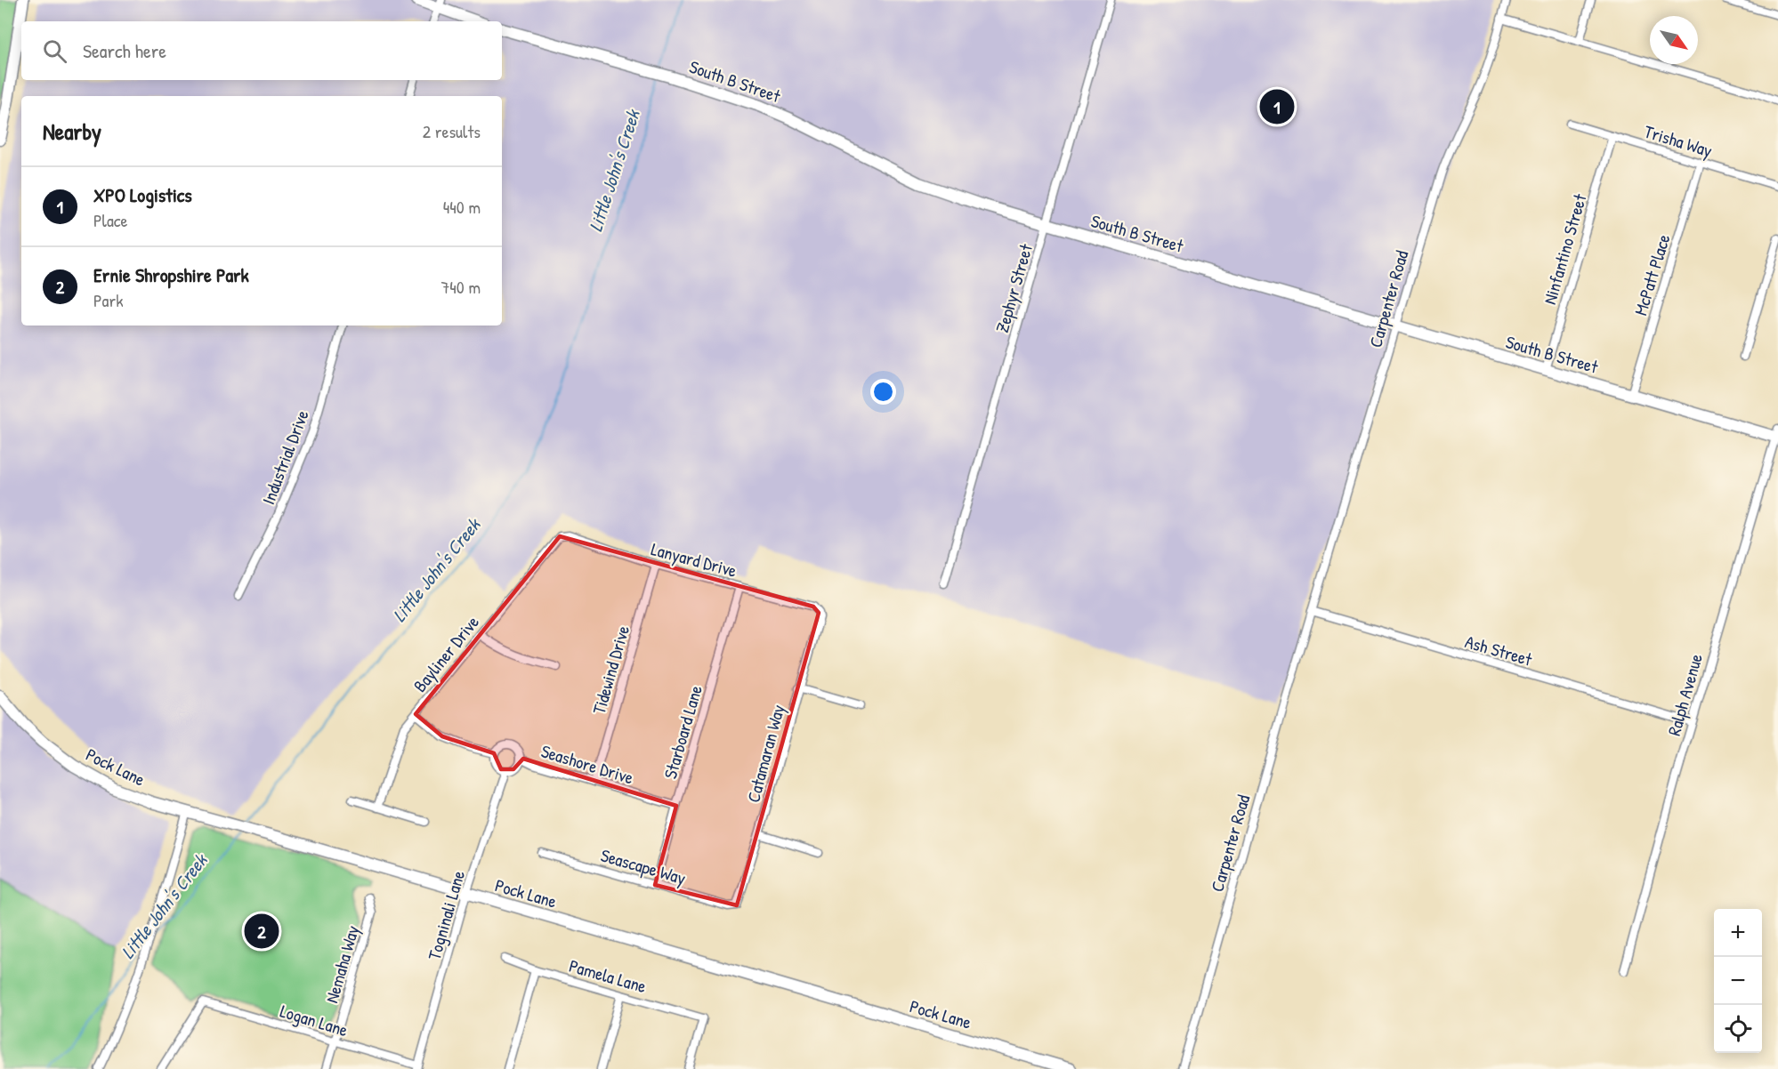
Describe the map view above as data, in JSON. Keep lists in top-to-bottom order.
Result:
{
  "streets": {
    "street": [
      "South B Street",
      "Trisha Way",
      "Ninfantino Street",
      "McPatt Place",
      "Zephyr Street",
      "Carpenter Road",
      "Industrial Drive",
      "Lanyard Drive",
      "Ash Street",
      "Bayliner Drive",
      "Tidewind Drive",
      "Ralph Avenue",
      "Starboard Lane",
      "Catamaran Way",
      "Seashore Drive",
      "Pock Lane",
      "Seascape Way",
      "Togninali Lane",
      "Nemaha Way",
      "Pamela Lane",
      "Logan Lane"
    ]
  },
  "crossings": [
    ["South B Street", "Ninfantino Street"],
    ["South B Street", "McPatt Place"],
    ["South B Street", "Zephyr Street"],
    ["South B Street", "Carpenter Road"],
    ["South B Street", "Ralph Avenue"],
    ["Trisha Way", "Ninfantino Street"],
    ["Trisha Way", "McPatt Place"],
    ["Carpenter Road", "Ash Street"],
    ["Lanyard Drive", "Bayliner Drive"],
    ["Lanyard Drive", "Tidewind Drive"],
    ["Lanyard Drive", "Starboard Lane"],
    ["Lanyard Drive", "Catamaran Way"],
    ["Ash Street", "Ralph Avenue"],
    ["Tidewind Drive", "Seashore Drive"],
    ["Starboard Lane", "Seashore Drive"],
    ["Starboard Lane", "Seascape Way"],
    ["Catamaran Way", "Seascape Way"],
    ["Seashore Drive", "Togninali Lane"],
    ["Pock Lane", "Togninali Lane"],
    ["Togninali Lane", "Logan Lane"],
    ["Nemaha Way", "Logan Lane"]
  ],
  "water": ["Little John's Creek"],
  "north": "bottom right",
  "page": {
    "search": "Search here",
    "pins": ["1", "2"],
    "heading": ["Nearby", "2 results"],
    "list": [
      {
        "mark": "1",
        "name": "XPO Logistics",
        "note": "Place",
        "value": "440 m"
      },
      {
        "mark": "2",
        "name": "Ernie Shropshire Park",
        "note": "Park",
        "value": "740 m"
      }
    ],
    "map_buttons": ["+", "−"]
  }
}
